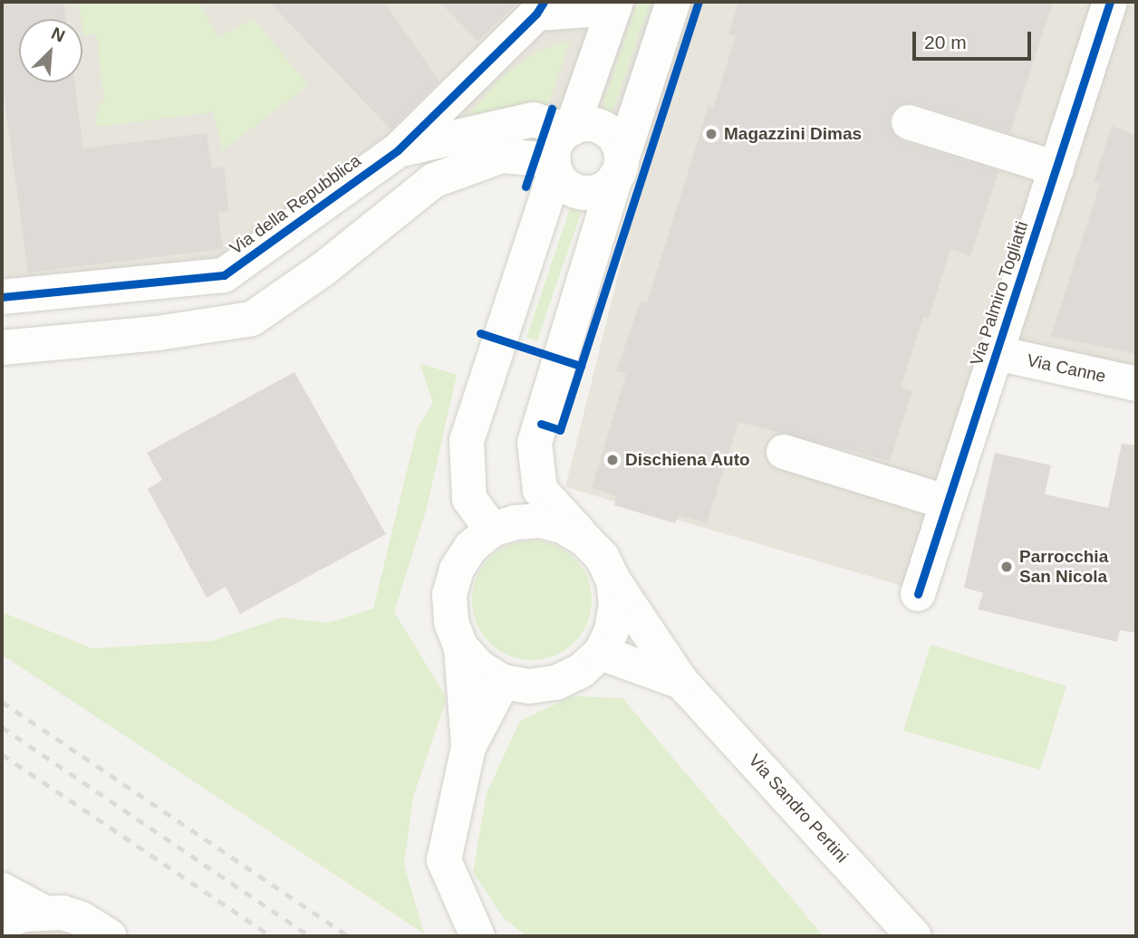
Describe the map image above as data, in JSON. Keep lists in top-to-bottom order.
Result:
{
  "streets": {
    "street": [
      "Via della Repubblica",
      "Via Palmiro Togliatti",
      "Via Canne",
      "Via Sandro Pertini"
    ]
  },
  "crossings": [
    ["Via Palmiro Togliatti", "Via Canne"]
  ],
  "places": ["Magazzini Dimas", "Dischiena Auto", "Parrocchia San Nicola"],
  "scale_bar": "20 m",
  "north": "top right"
}
